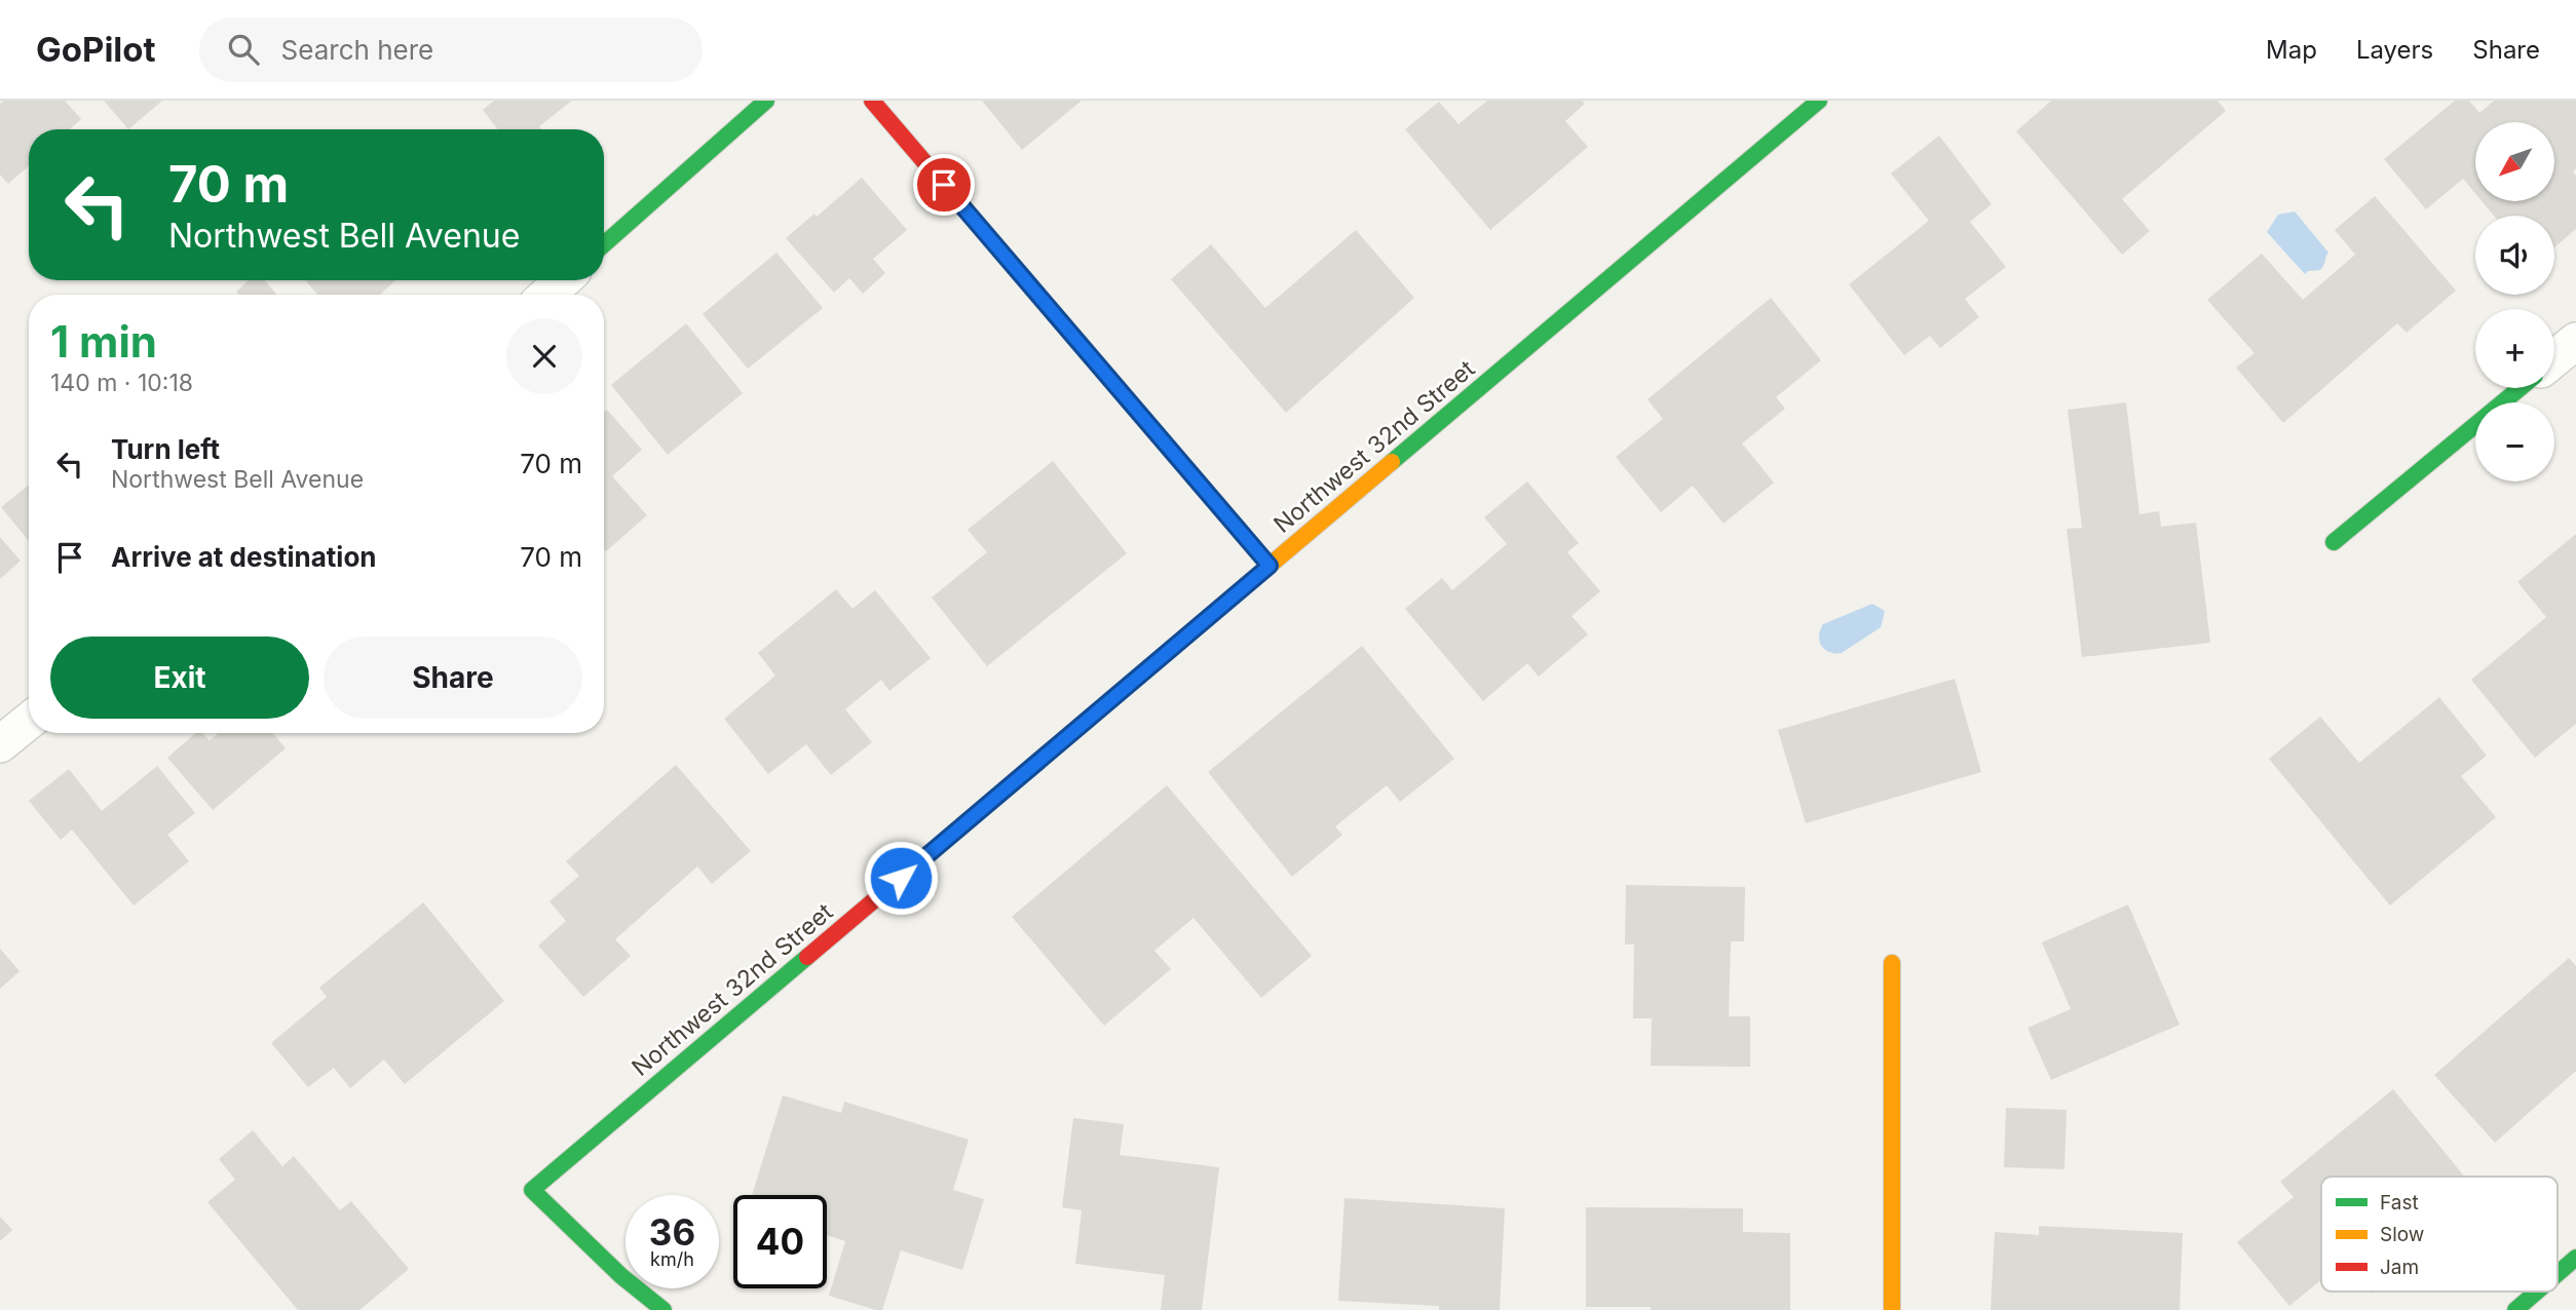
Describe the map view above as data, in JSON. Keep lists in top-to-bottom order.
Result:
{
  "streets": {
    "street": ["Northwest 32nd Street"]
  },
  "legend": ["Fast", "Slow", "Jam"],
  "north": "bottom left",
  "page": {
    "header": "GoPilot",
    "search": "Search here",
    "nav": ["Map", "Layers", "Share"],
    "map_buttons": ["+", "−"],
    "turn": ["70 m", "Northwest Bell Avenue"],
    "heading": ["1 min", "140 m · 10:18"],
    "list": [
      {
        "name": "Turn left",
        "note": "Northwest Bell Avenue",
        "value": "70 m"
      },
      {
        "name": "Arrive at destination",
        "value": "70 m"
      }
    ],
    "buttons": ["Exit", "Share"],
    "speed": "36 km/h",
    "limit": "40"
  }
}
